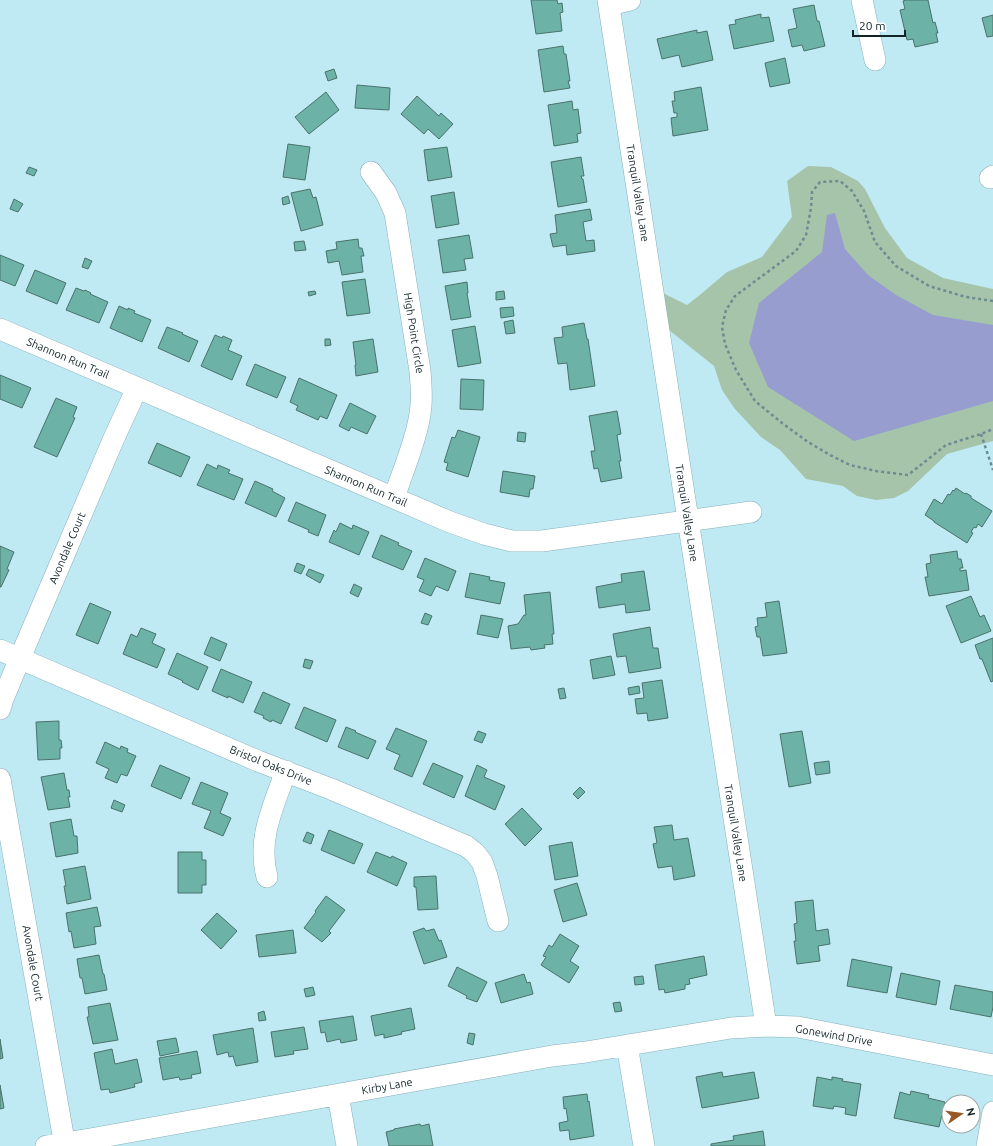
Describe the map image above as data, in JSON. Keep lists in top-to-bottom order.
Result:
{
  "streets": {
    "street": [
      "Tranquil Valley Lane",
      "High Point Circle",
      "Shannon Run Trail",
      "Avondale Court",
      "Bristol Oaks Drive",
      "Gonewind Drive",
      "Kirby Lane"
    ]
  },
  "crossings": [
    ["Tranquil Valley Lane", "Shannon Run Trail"],
    ["Tranquil Valley Lane", "Gonewind Drive"],
    ["High Point Circle", "Shannon Run Trail"],
    ["Shannon Run Trail", "Avondale Court"],
    ["Avondale Court", "Bristol Oaks Drive"],
    ["Avondale Court", "Kirby Lane"],
    ["Gonewind Drive", "Kirby Lane"]
  ],
  "scale_bar": "20 m",
  "north": "right"
}
